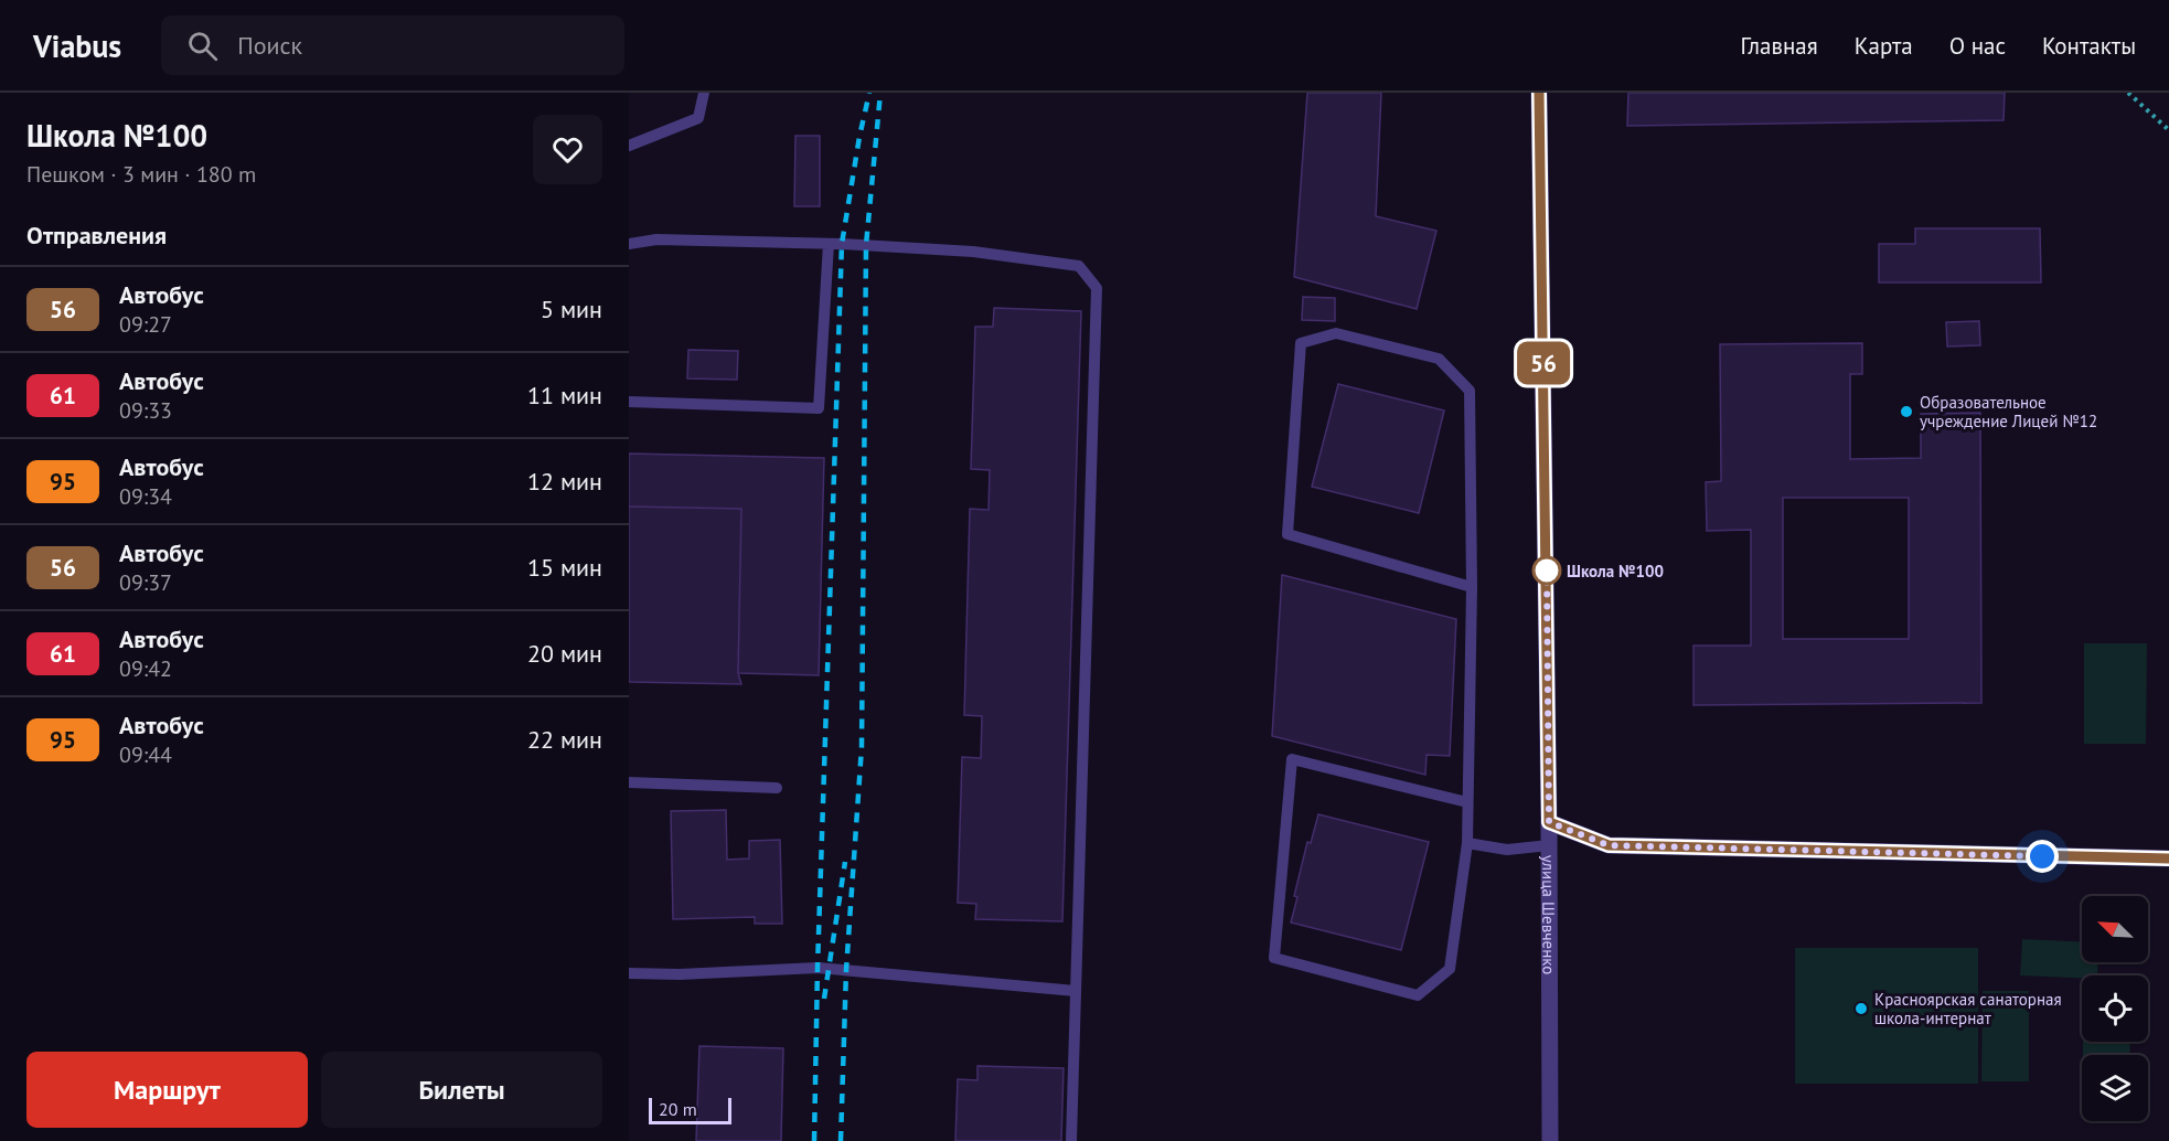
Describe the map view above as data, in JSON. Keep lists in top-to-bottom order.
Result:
{
  "streets": {
    "street": ["улица Шевченко"]
  },
  "places": ["Образовательное учреждение Лицей №12", "Школа №100", "Красноярская санаторная школа-интернат"],
  "lines": ["bus line 56"],
  "scale_bar": "20 m",
  "north": "top left",
  "page": {
    "header": "Viabus",
    "search": "Поиск",
    "nav": [
      "Главная",
      "Карта",
      "О нас",
      "Контакты"
    ],
    "heading": [
      ["Школа №100", "Пешком · 3 мин · 180 m"],
      "Отправления"
    ],
    "on_map": "56",
    "list": [
      {
        "mark": "56",
        "name": "Автобус",
        "note": "09:27",
        "value": "5 мин"
      },
      {
        "mark": "61",
        "name": "Автобус",
        "note": "09:33",
        "value": "11 мин"
      },
      {
        "mark": "95",
        "name": "Автобус",
        "note": "09:34",
        "value": "12 мин"
      },
      {
        "mark": "56",
        "name": "Автобус",
        "note": "09:37",
        "value": "15 мин"
      },
      {
        "mark": "61",
        "name": "Автобус",
        "note": "09:42",
        "value": "20 мин"
      },
      {
        "mark": "95",
        "name": "Автобус",
        "note": "09:44",
        "value": "22 мин"
      }
    ],
    "buttons": ["Маршрут", "Билеты"],
    "scale": "20 m"
  }
}
